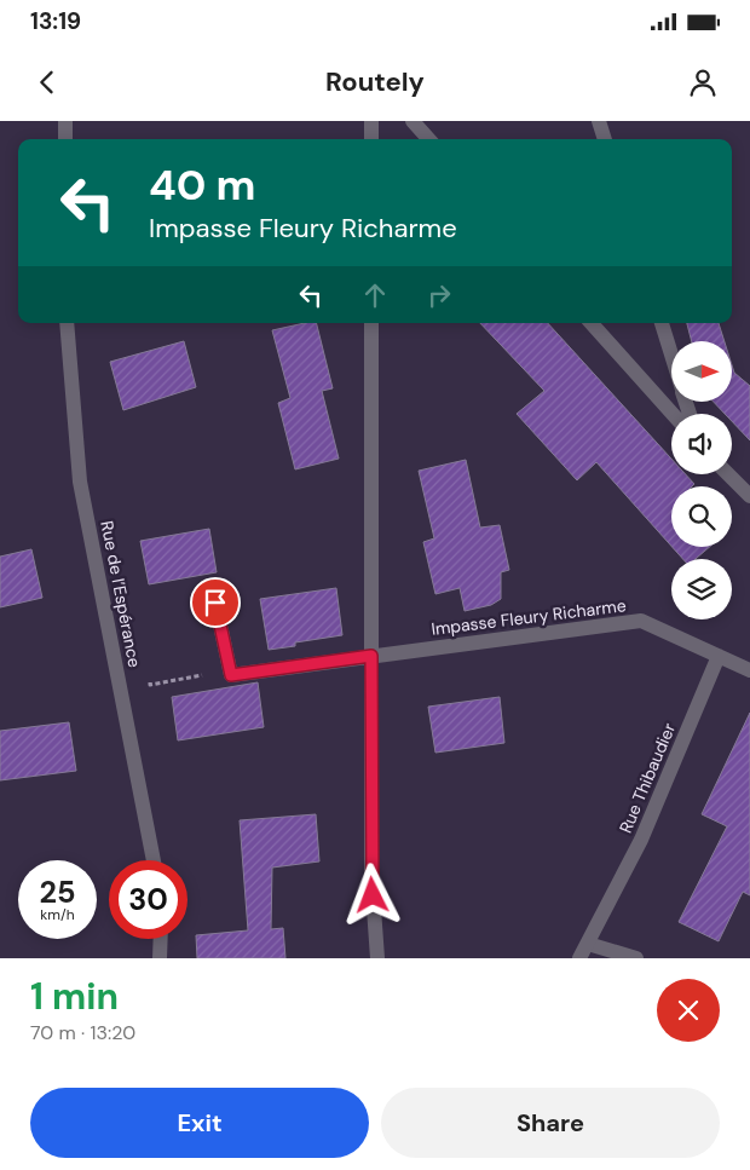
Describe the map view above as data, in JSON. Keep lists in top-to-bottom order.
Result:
{
  "streets": {
    "street": ["Rue de l’Espérance", "Impasse Fleury Richarme", "Rue Thibaudier"]
  },
  "crossings": [
    ["Impasse Fleury Richarme", "Rue Thibaudier"]
  ],
  "north": "right",
  "page": {
    "status": "13:19",
    "header": "Routely",
    "turn": ["40 m", "Impasse Fleury Richarme"],
    "speed": "25 km/h",
    "limit": "30",
    "heading": ["1 min", "70 m · 13:20"],
    "buttons": ["Exit", "Share"]
  }
}
